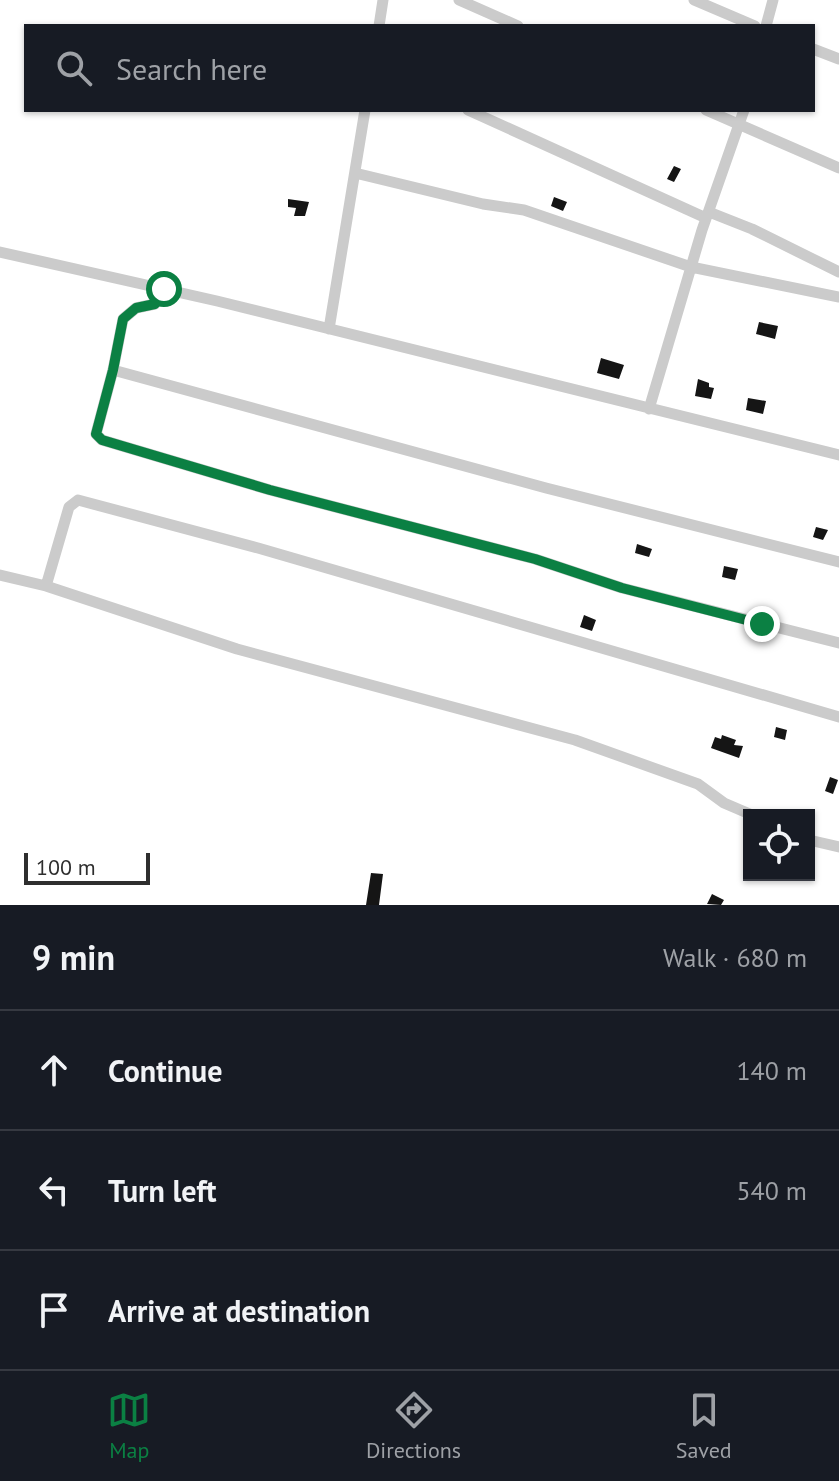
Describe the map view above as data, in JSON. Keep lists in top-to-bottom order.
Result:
{
  "scale_bar": "100 m",
  "page": {
    "search": "Search here",
    "scale": "100 m",
    "heading": ["9 min", "Walk · 680 m"],
    "list": [
      ["Continue", "140 m"],
      ["Turn left", "540 m"],
      "Arrive at destination"
    ],
    "nav": ["Map", "Directions", "Saved"]
  }
}
